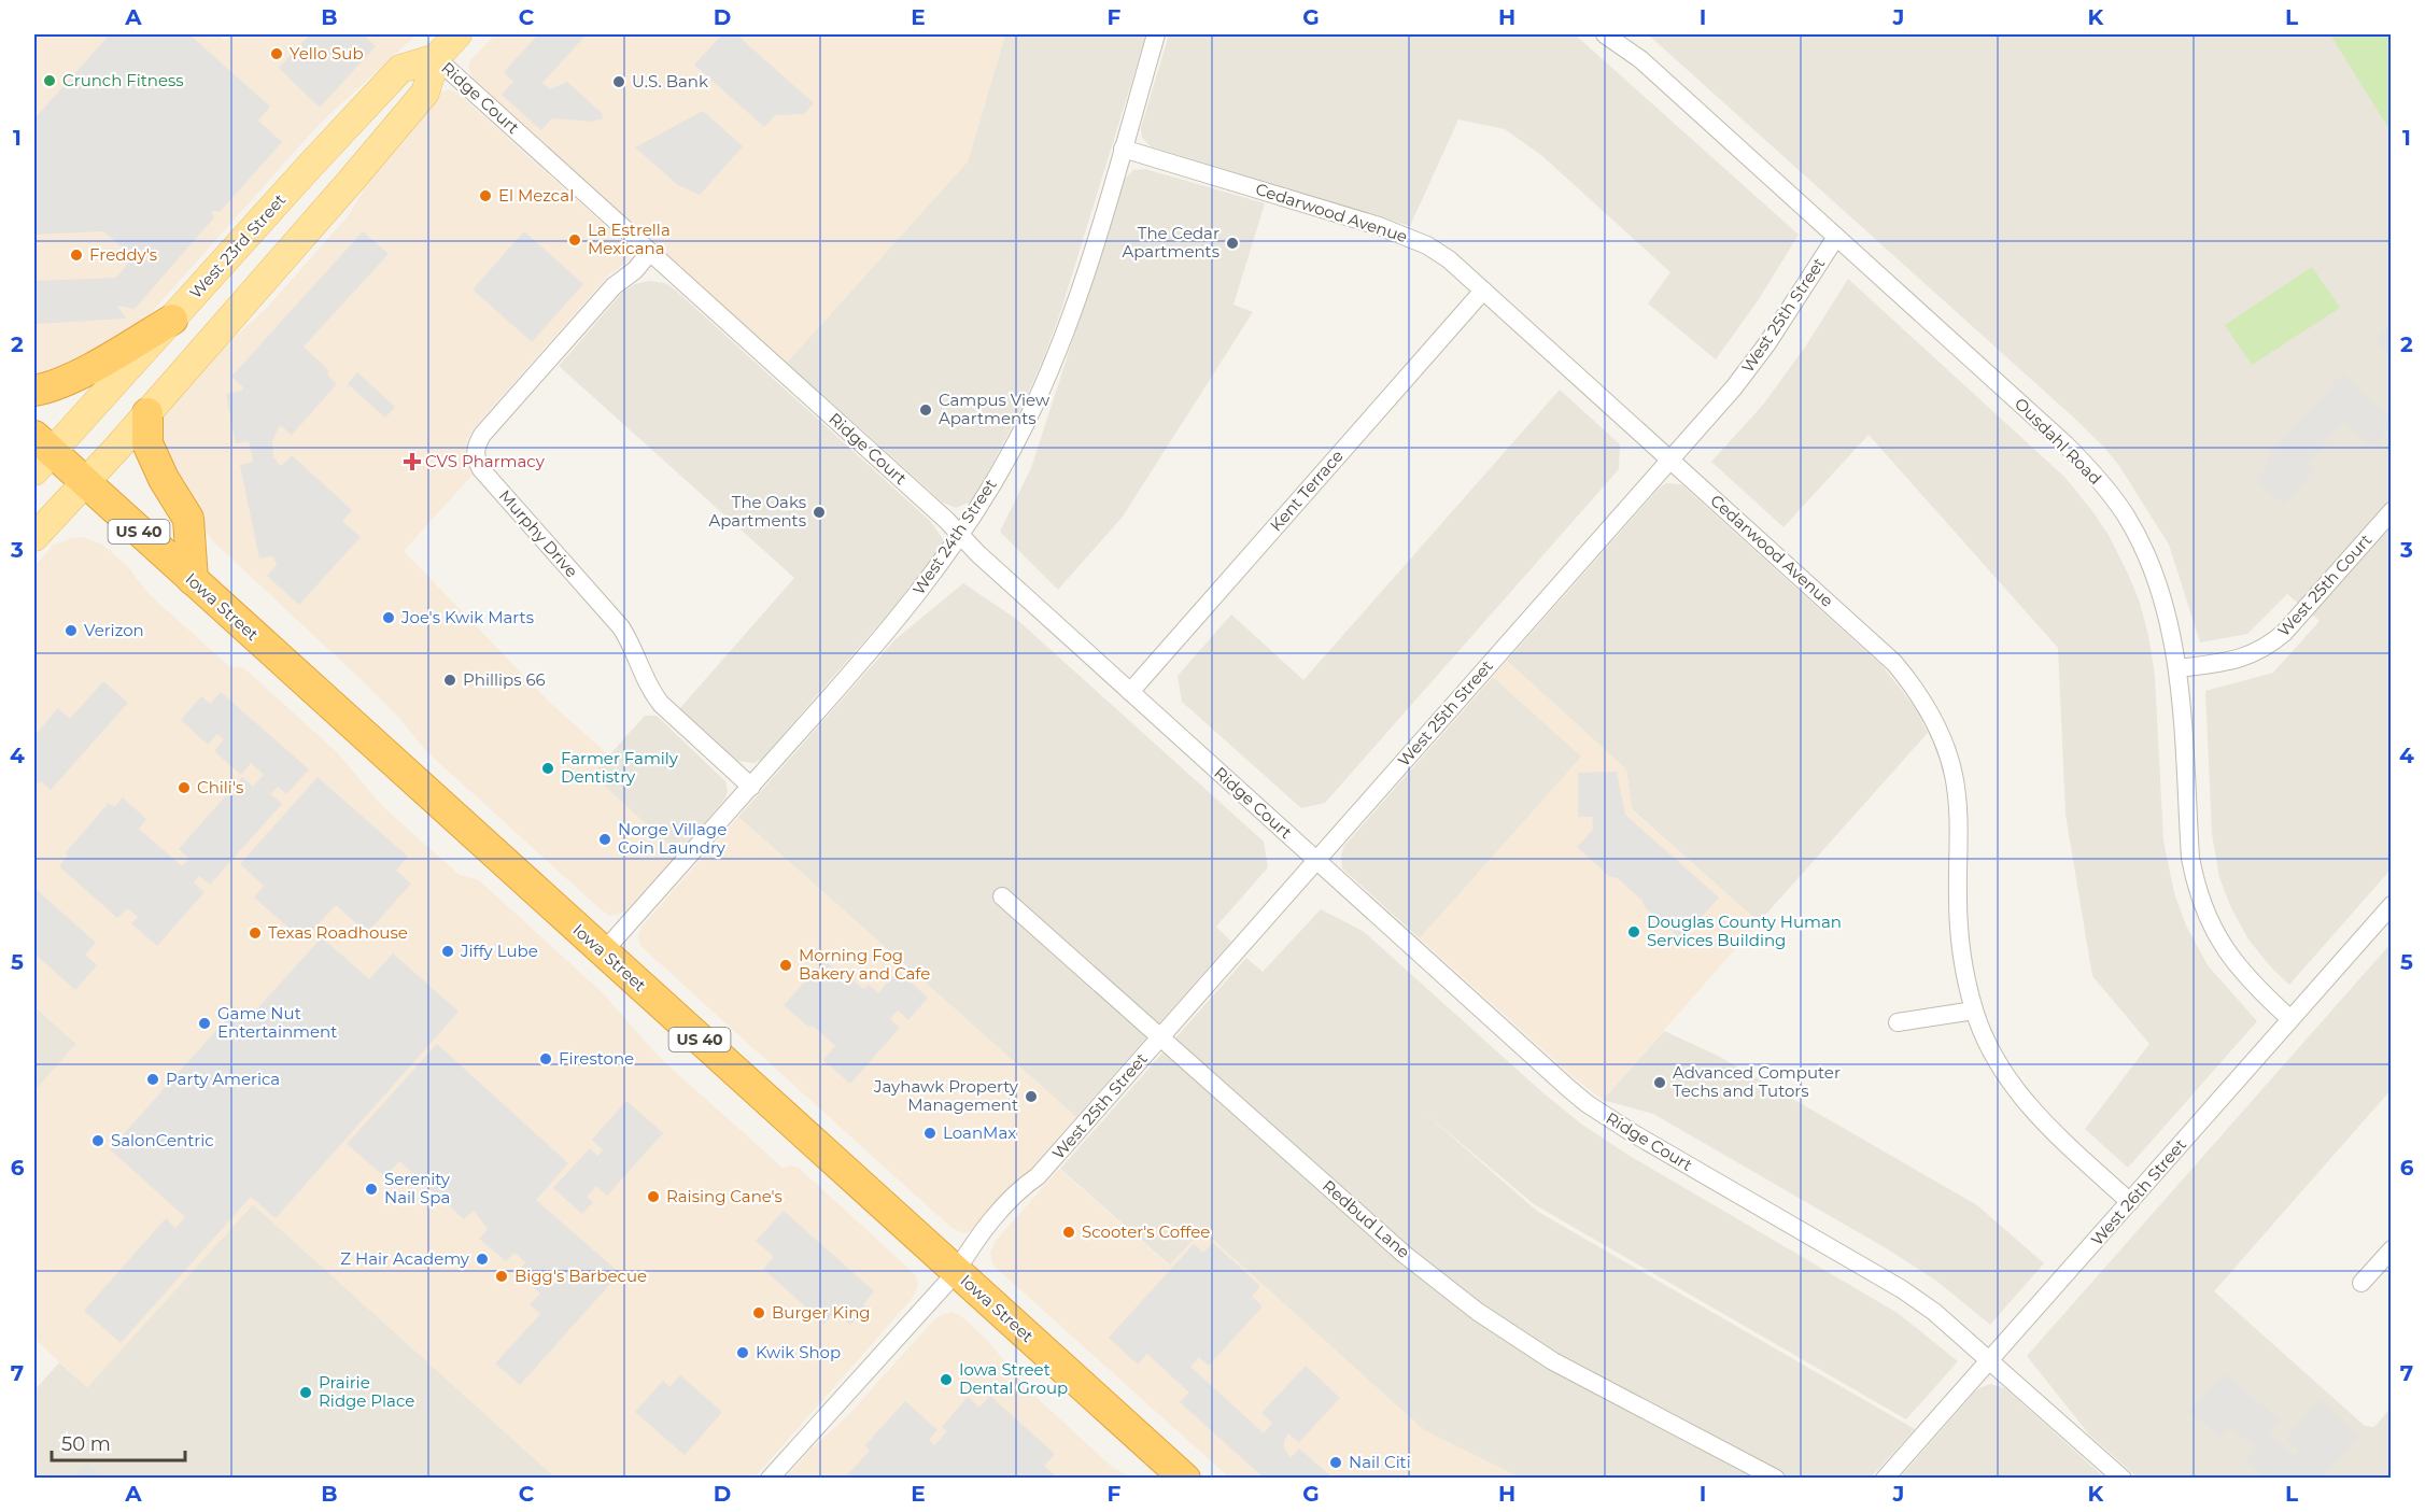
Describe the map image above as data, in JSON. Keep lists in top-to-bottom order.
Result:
{
  "streets": {
    "highway": ["US 40", "Iowa Street"],
    "main road": ["West 23rd Street"],
    "street": [
      "Ridge Court",
      "Cedarwood Avenue",
      "West 25th Street",
      "Ousdahl Road",
      "Kent Terrace",
      "Murphy Drive",
      "West 24th Street",
      "West 25th Court",
      "West 26th Street",
      "Redbud Lane"
    ]
  },
  "crossings": [
    ["Ridge Court", "West 23rd Street"],
    ["Ridge Court", "West 25th Street"],
    ["Ridge Court", "Kent Terrace"],
    ["Ridge Court", "Murphy Drive"],
    ["Ridge Court", "West 24th Street"],
    ["Ridge Court", "West 26th Street"],
    ["Cedarwood Avenue", "West 25th Street"],
    ["Cedarwood Avenue", "Kent Terrace"],
    ["Cedarwood Avenue", "West 24th Street"],
    ["Cedarwood Avenue", "West 26th Street"],
    ["West 23rd Street", "Iowa Street"],
    ["West 25th Street", "Ousdahl Road"],
    ["West 25th Street", "Iowa Street"],
    ["West 25th Street", "Redbud Lane"],
    ["Ousdahl Road", "West 25th Court"],
    ["Ousdahl Road", "West 26th Street"],
    ["Murphy Drive", "West 24th Street"],
    ["West 24th Street", "Iowa Street"]
  ],
  "places": {
    "other": [
      "Yello Sub",
      "Crunch Fitness",
      "U.S. Bank",
      "El Mezcal",
      "La Estrella Mexicana",
      "The Cedar Apartments",
      "Freddy's",
      "Campus View Apartments",
      "The Oaks Apartments",
      "Joe's Kwik Marts",
      "Verizon",
      "Phillips 66",
      "Farmer Family Dentistry",
      "Chili's",
      "Norge Village Coin Laundry",
      "Douglas County Human Services Building",
      "Texas Roadhouse",
      "Jiffy Lube",
      "Morning Fog Bakery and Cafe",
      "Game Nut Entertainment",
      "Firestone",
      "Party America",
      "Advanced Computer Techs and Tutors",
      "Jayhawk Property Management",
      "LoanMax",
      "SalonCentric",
      "Serenity Nail Spa",
      "Raising Cane's",
      "Scooter's Coffee",
      "Z Hair Academy",
      "Bigg's Barbecue",
      "Burger King",
      "Kwik Shop",
      "Iowa Street Dental Group",
      "Prairie Ridge Place",
      "Nail Citi"
    ],
    "health": ["CVS Pharmacy"]
  },
  "scale_bar": "50 m",
  "grid": {
    "columns": [
      "A",
      "B",
      "C",
      "D",
      "E",
      "F",
      "G",
      "H",
      "I",
      "J",
      "K",
      "L"
    ],
    "rows": [
      "1",
      "2",
      "3",
      "4",
      "5",
      "6",
      "7"
    ]
  }
}
